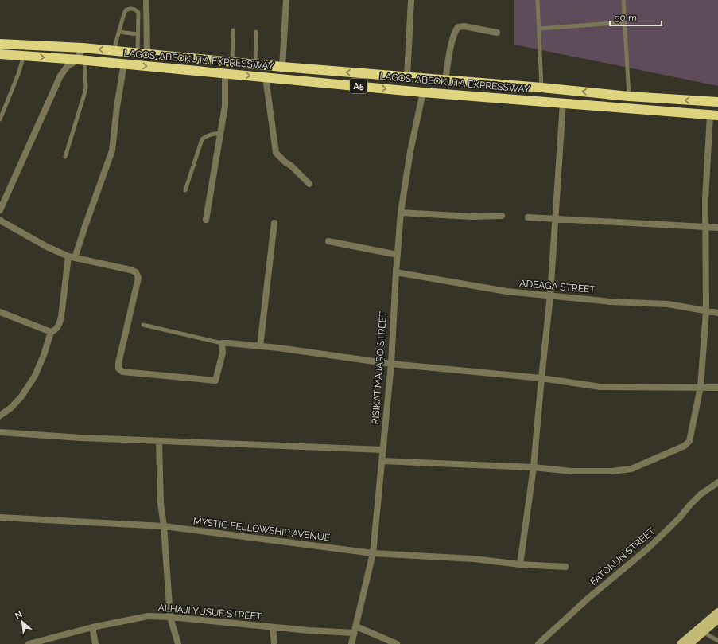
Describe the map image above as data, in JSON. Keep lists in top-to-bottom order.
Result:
{
  "streets": {
    "highway": ["LAGOS-ABEOKUTA EXPRESSWAY", "A5"],
    "street": [
      "ADEAGA STREET",
      "RISIKAT MAJARO STREET",
      "MYSTIC FELLOWSHIP AVENUE",
      "FATOKUN STREET",
      "ALHAJI YUSUF STREET"
    ]
  },
  "crossings": [
    ["LAGOS-ABEOKUTA EXPRESSWAY", "RISIKAT MAJARO STREET"],
    ["ADEAGA STREET", "RISIKAT MAJARO STREET"],
    ["RISIKAT MAJARO STREET", "MYSTIC FELLOWSHIP AVENUE"],
    ["RISIKAT MAJARO STREET", "ALHAJI YUSUF STREET"]
  ],
  "scale_bar": "50 m",
  "north": "top left"
}
